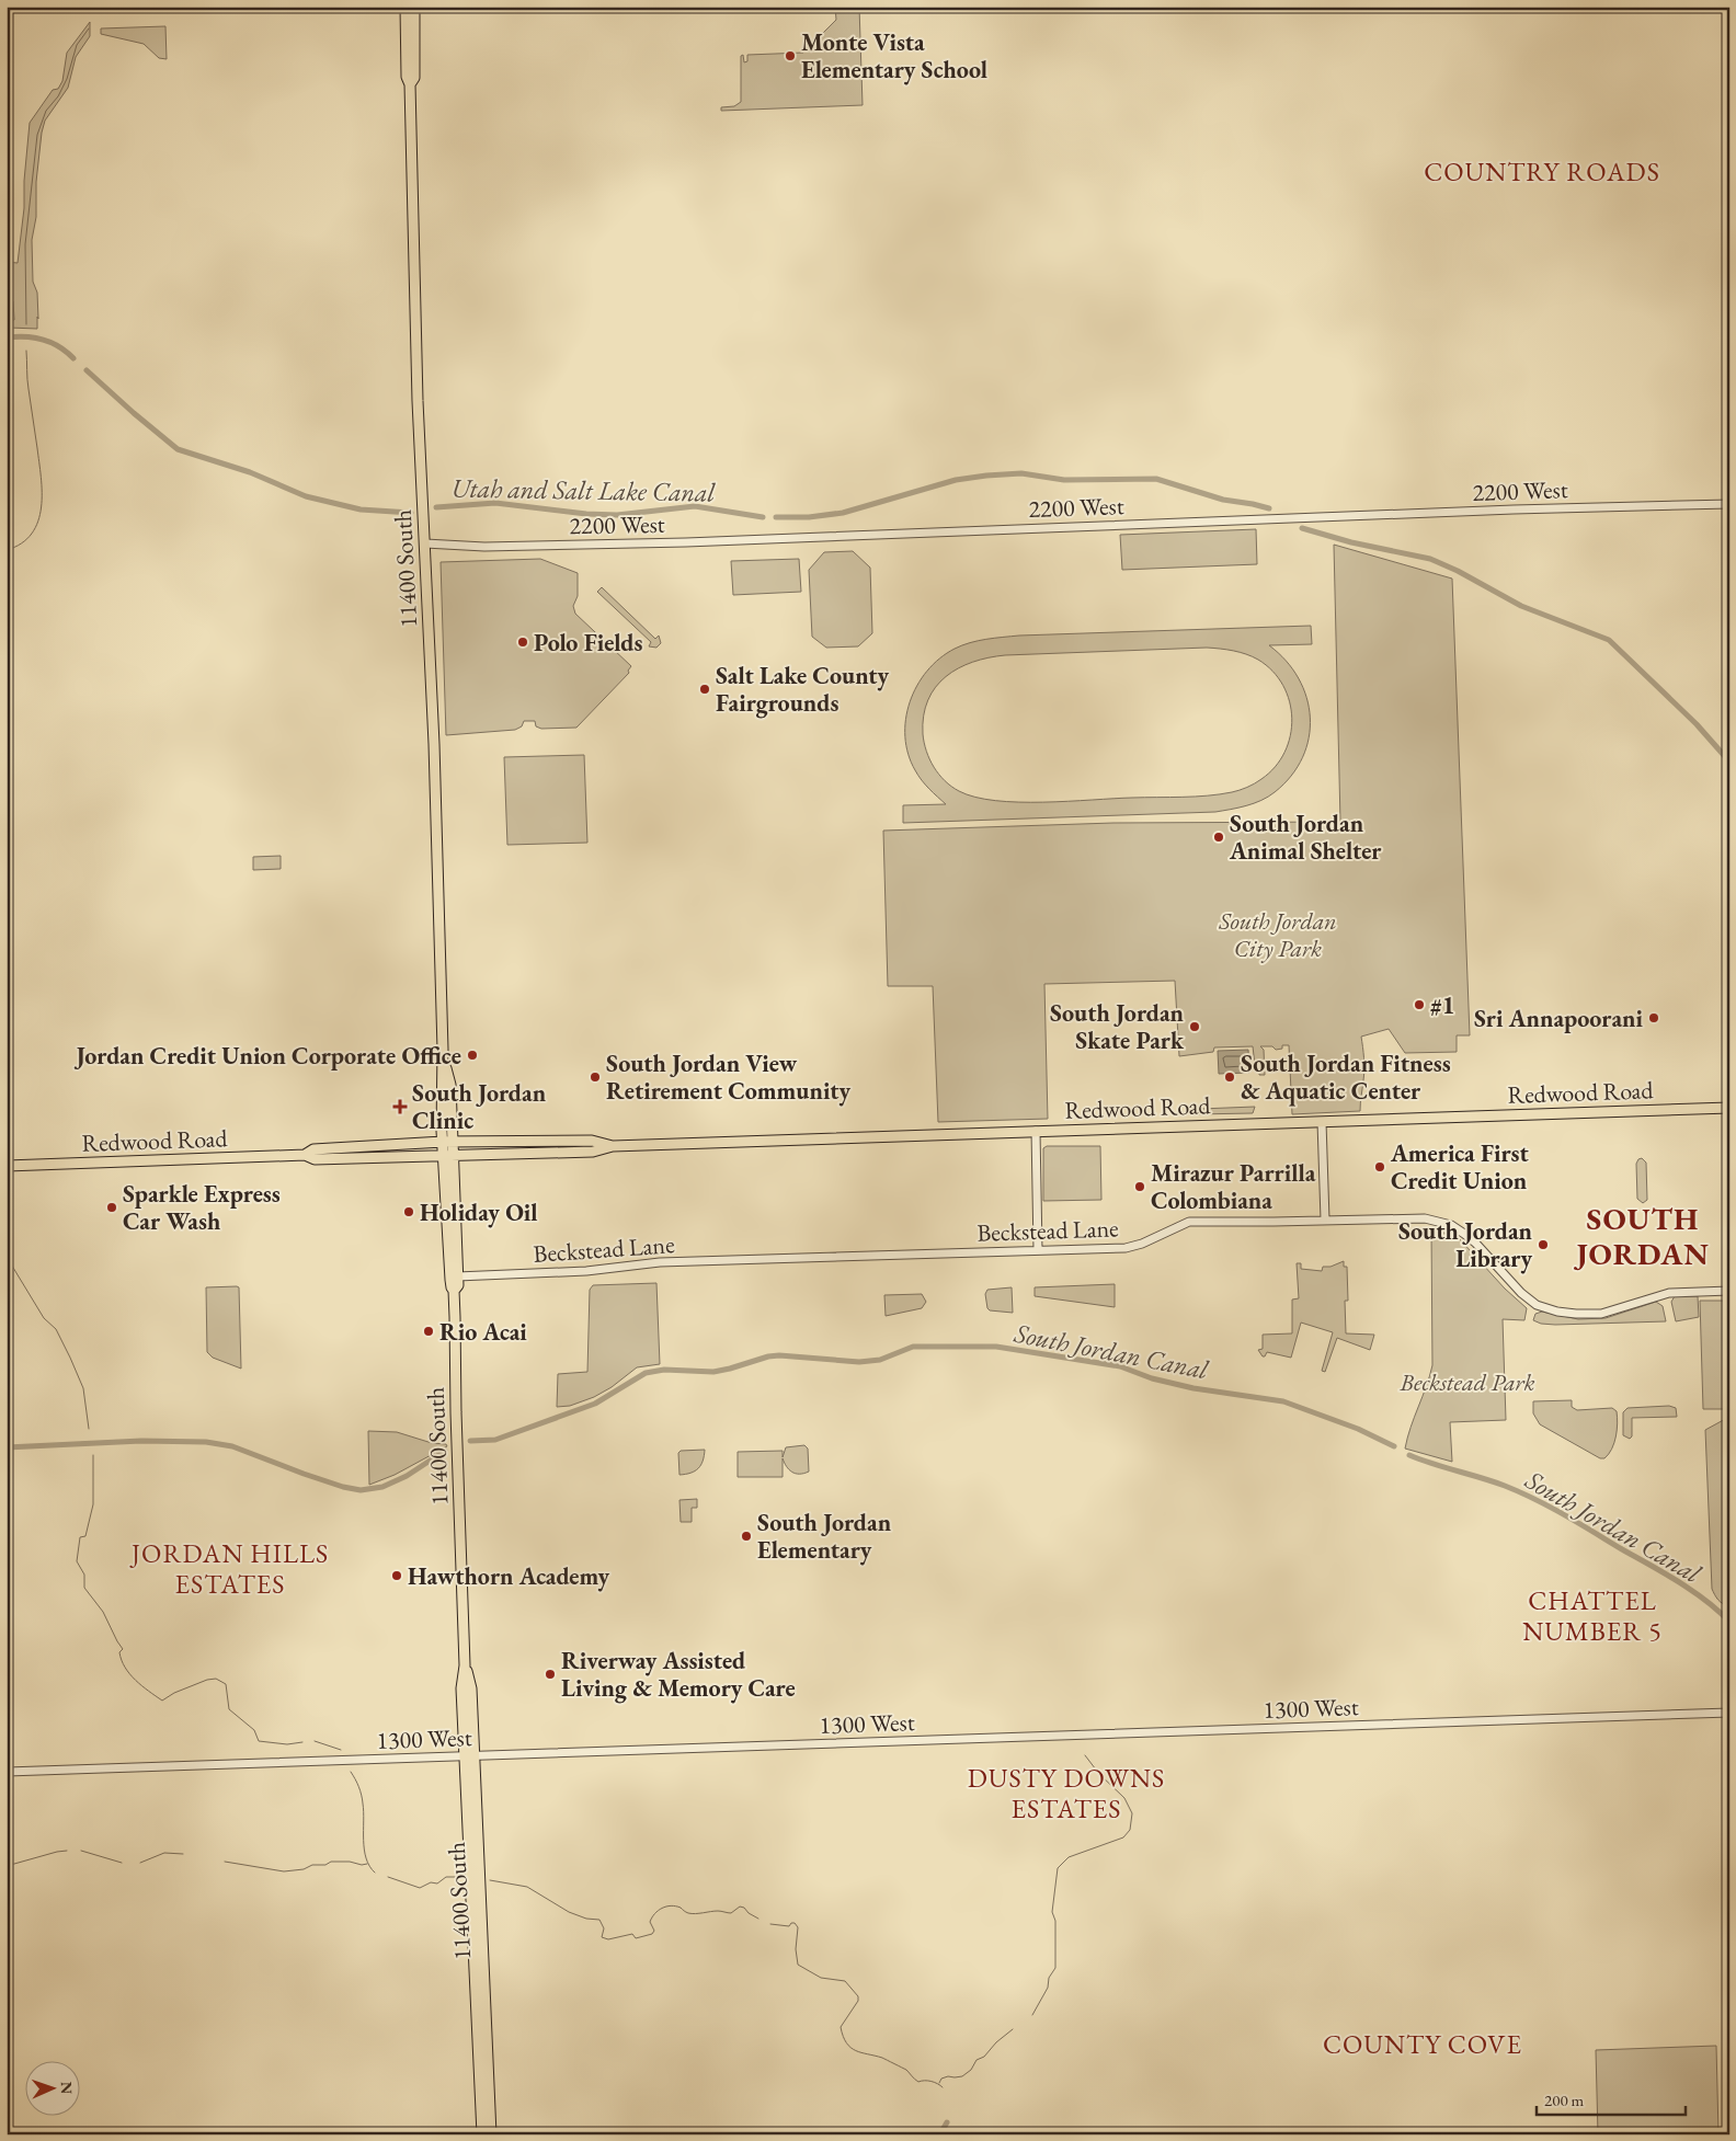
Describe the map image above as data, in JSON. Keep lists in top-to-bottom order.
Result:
{
  "streets": {
    "main road": ["11400 South", "Redwood Road"],
    "street": ["2200 West", "Beckstead Lane", "1300 West"]
  },
  "crossings": [
    ["2200 West", "11400 South"],
    ["11400 South", "Redwood Road"],
    ["11400 South", "Beckstead Lane"],
    ["11400 South", "1300 West"]
  ],
  "districts": [
    "COUNTRY ROADS",
    "SOUTH JORDAN",
    "JORDAN HILLS ESTATES",
    "CHATTEL NUMBER 5",
    "DUSTY DOWNS ESTATES",
    "COUNTY COVE"
  ],
  "water": ["Utah and Salt Lake Canal", "South Jordan Canal"],
  "parks": ["South Jordan City Park", "Beckstead Park"],
  "places": {
    "other": [
      "Monte Vista Elementary School",
      "Polo Fields",
      "Salt Lake County Fairgrounds",
      "South Jordan Animal Shelter",
      "#1",
      "Sri Annapoorani",
      "South Jordan Skate Park",
      "Jordan Credit Union Corporate Office",
      "South Jordan View Retirement Community",
      "South Jordan Fitness & Aquatic Center",
      "America First Credit Union",
      "Mirazur Parrilla Colombiana",
      "Sparkle Express Car Wash",
      "Holiday Oil",
      "South Jordan Library",
      "Rio Acai",
      "South Jordan Elementary",
      "Hawthorn Academy",
      "Riverway Assisted Living & Memory Care"
    ],
    "health": ["South Jordan Clinic"]
  },
  "scale_bar": "200 m",
  "north": "right"
}
